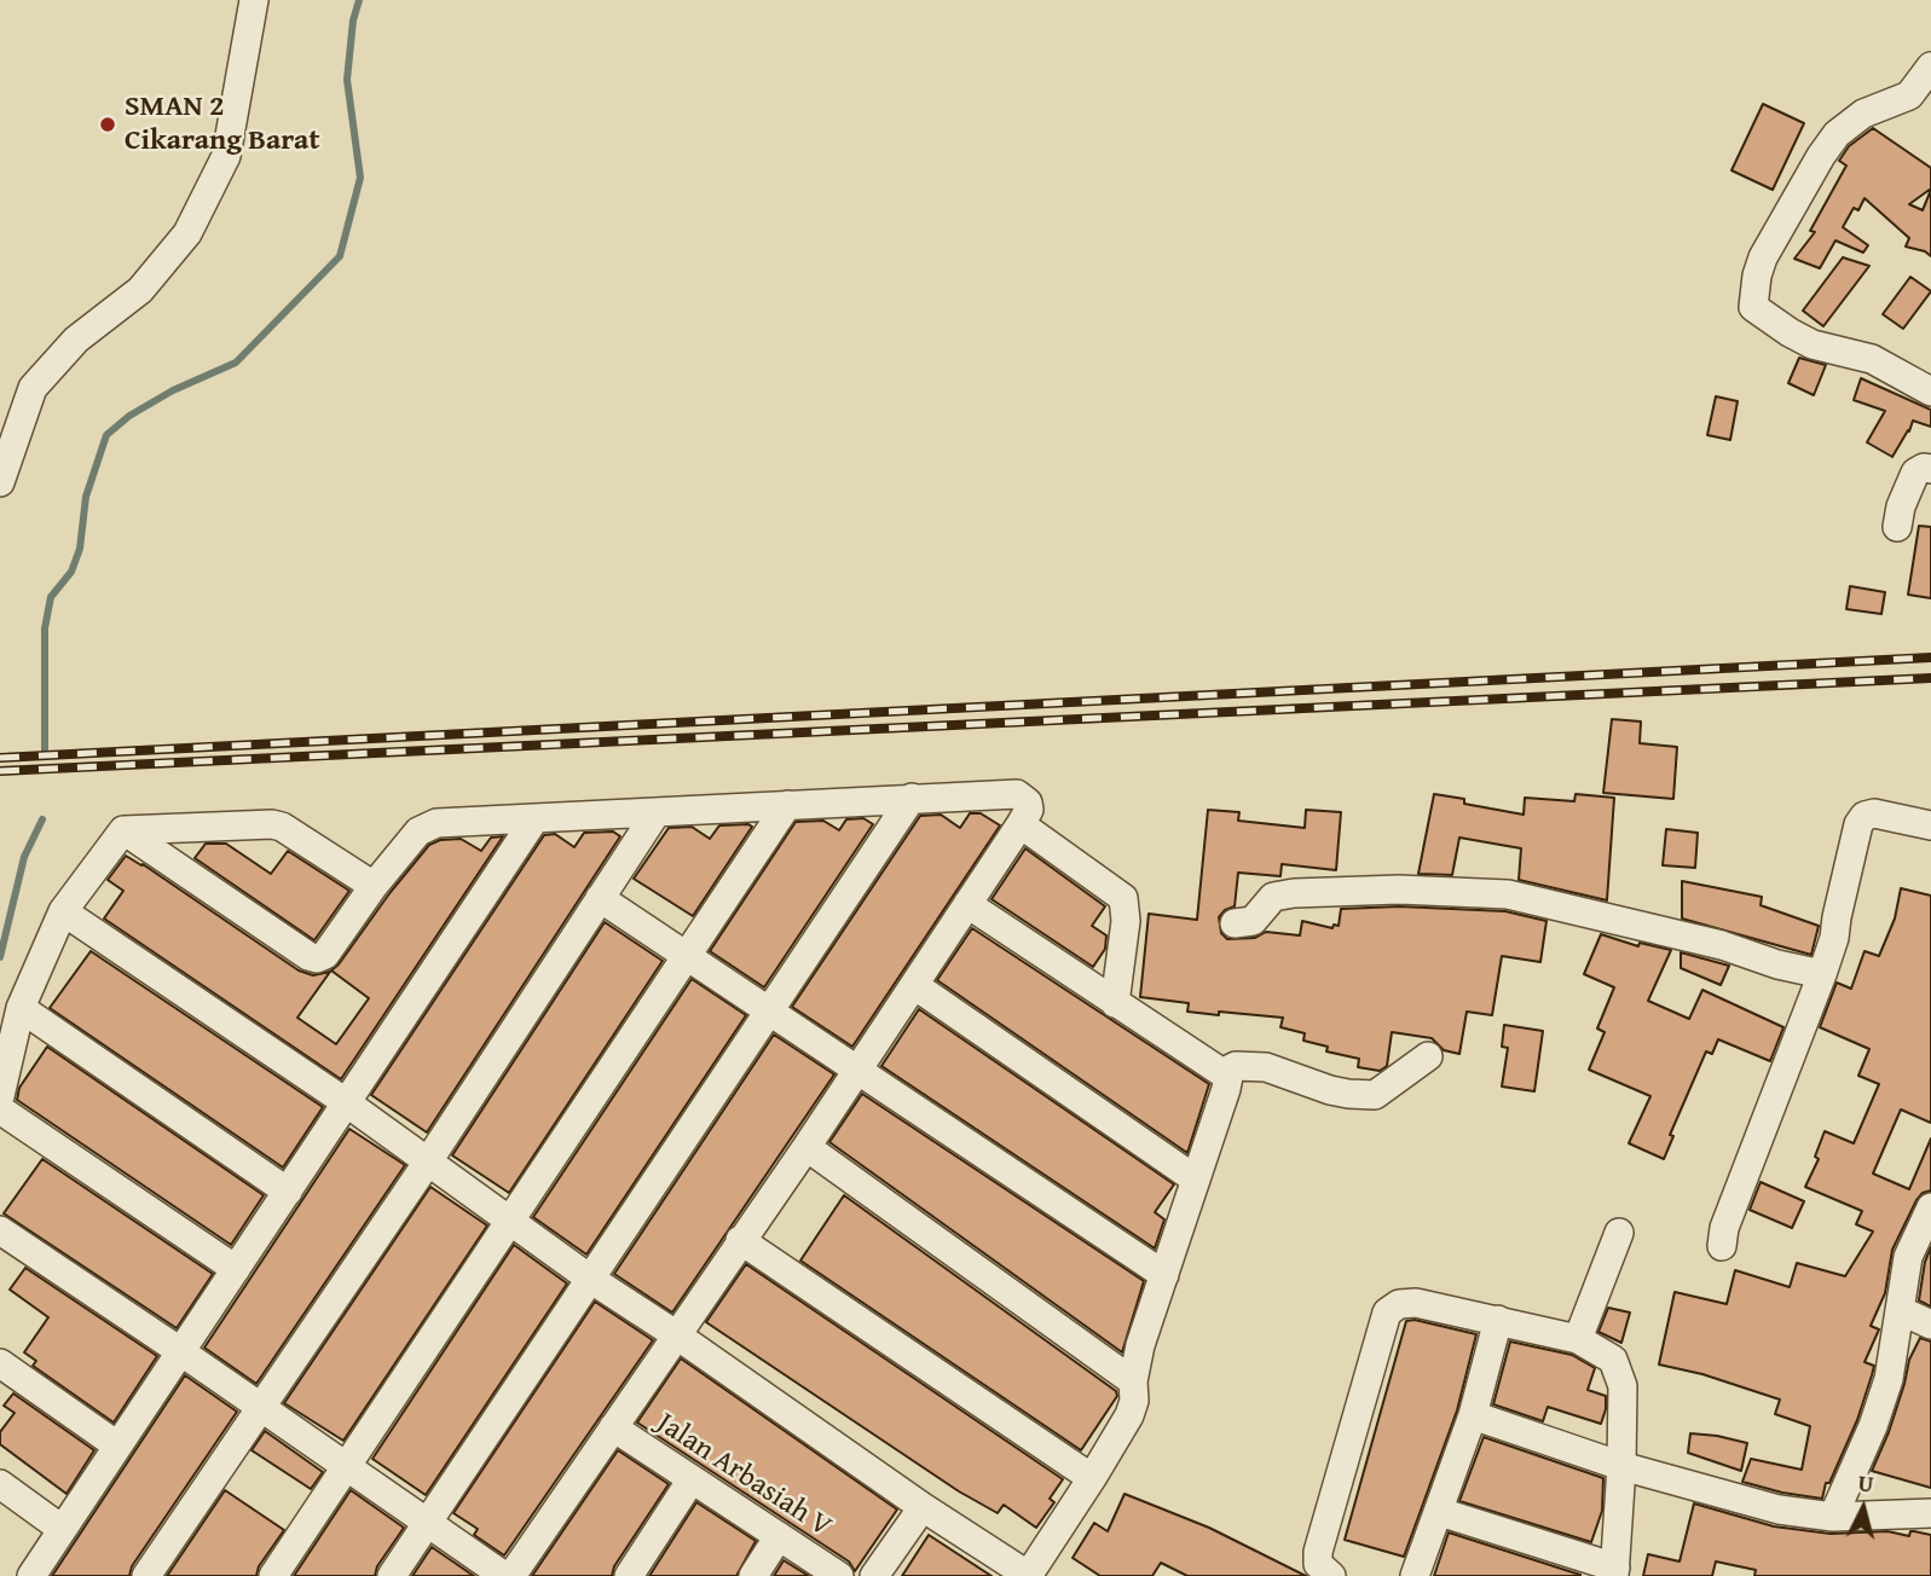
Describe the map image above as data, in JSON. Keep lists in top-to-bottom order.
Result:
{
  "streets": {
    "street": ["Jalan Arbasiah V"]
  },
  "places": ["SMAN 2 Cikarang Barat"],
  "north": "top"
}
